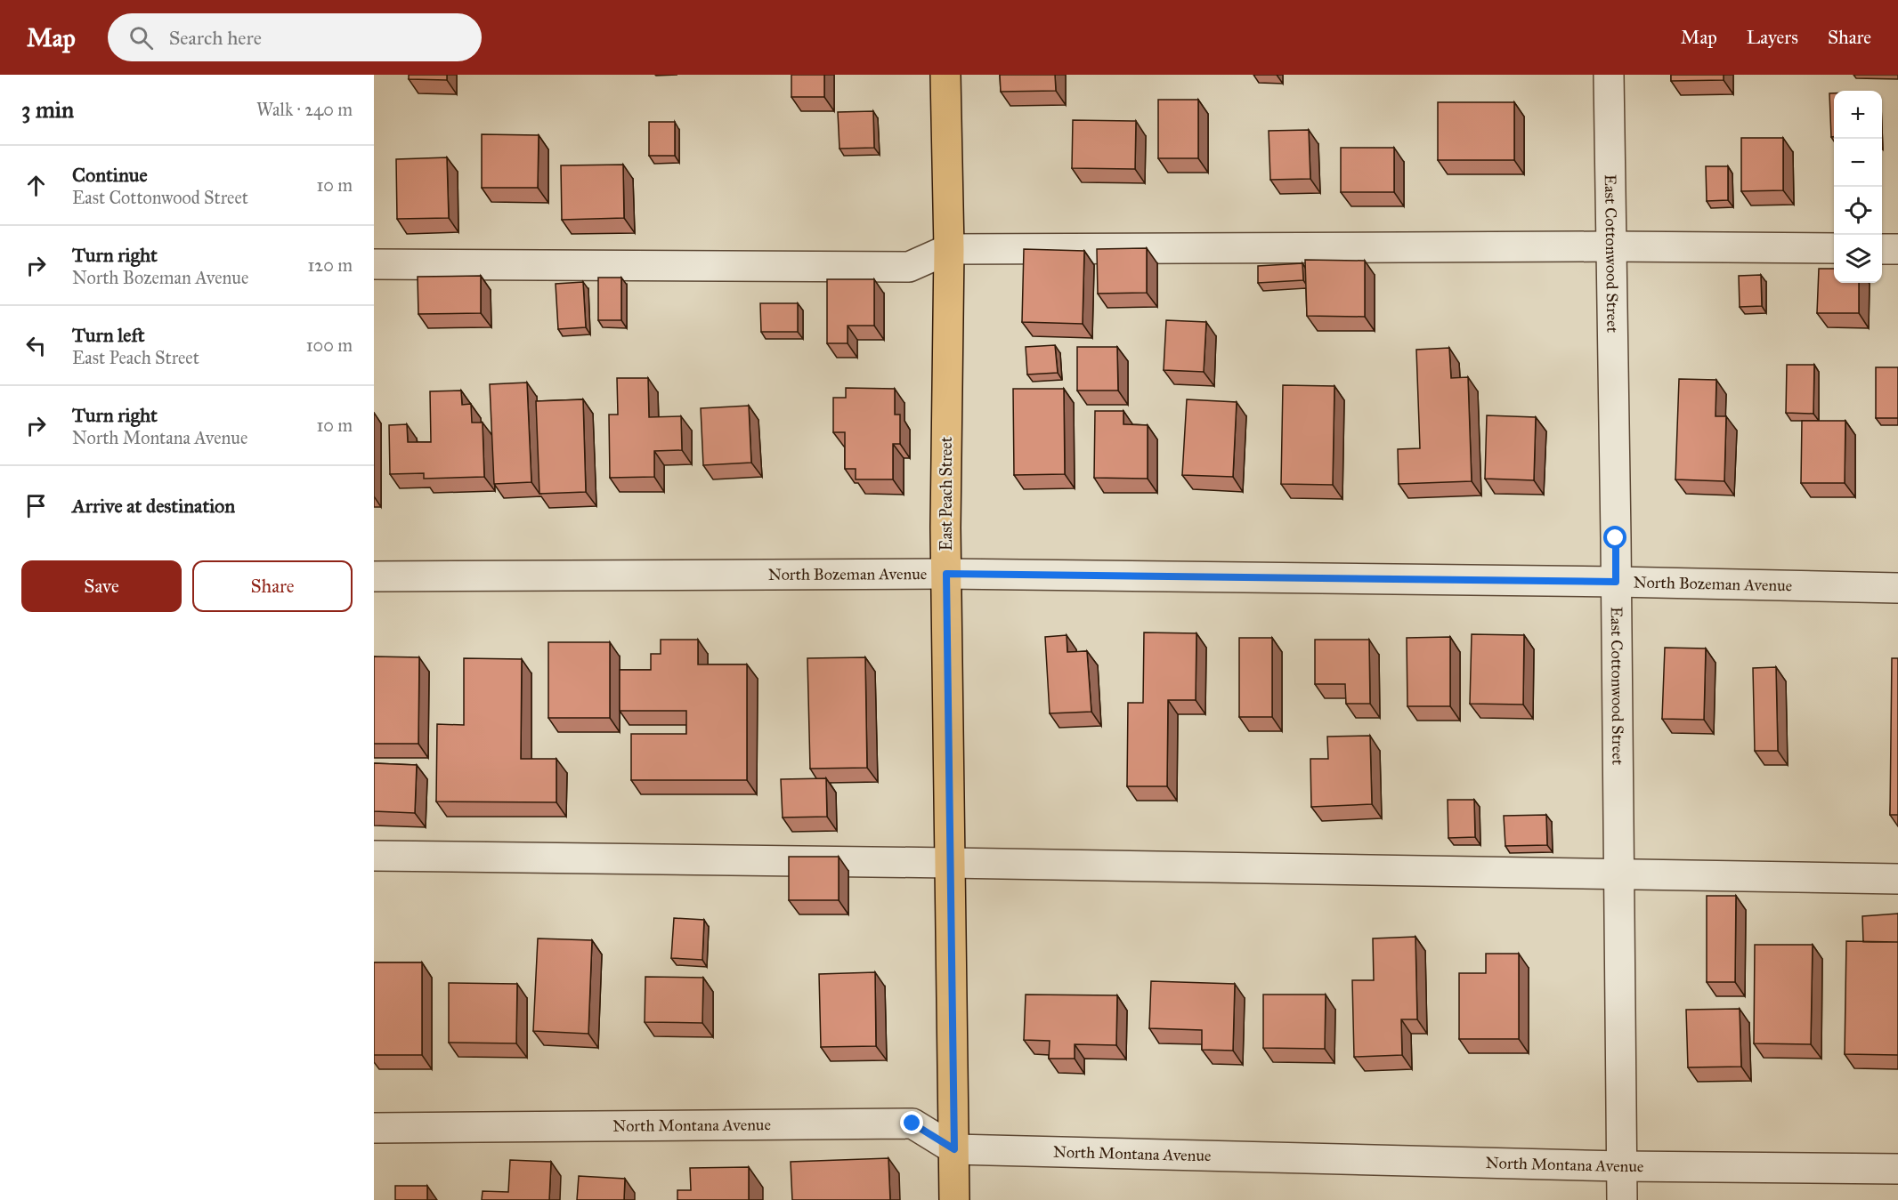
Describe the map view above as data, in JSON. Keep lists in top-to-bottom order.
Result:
{
  "streets": {
    "main road": ["East Peach Street"],
    "street": ["East Cottonwood Street", "North Bozeman Avenue", "North Montana Avenue"]
  },
  "crossings": [
    ["East Cottonwood Street", "North Bozeman Avenue"],
    ["East Cottonwood Street", "North Montana Avenue"],
    ["East Peach Street", "North Bozeman Avenue"],
    ["East Peach Street", "North Montana Avenue"]
  ],
  "page": {
    "header": "Map",
    "search": "Search here",
    "nav": ["Map", "Layers", "Share"],
    "heading": ["3 min", "Walk · 240 m"],
    "map_buttons": ["+", "−"],
    "list": [
      ["Continue", "East Cottonwood Street", "10 m"],
      ["Turn right", "North Bozeman Avenue", "120 m"],
      ["Turn left", "East Peach Street", "100 m"],
      ["Turn right", "North Montana Avenue", "10 m"],
      "Arrive at destination"
    ],
    "buttons": ["Save", "Share"]
  }
}
